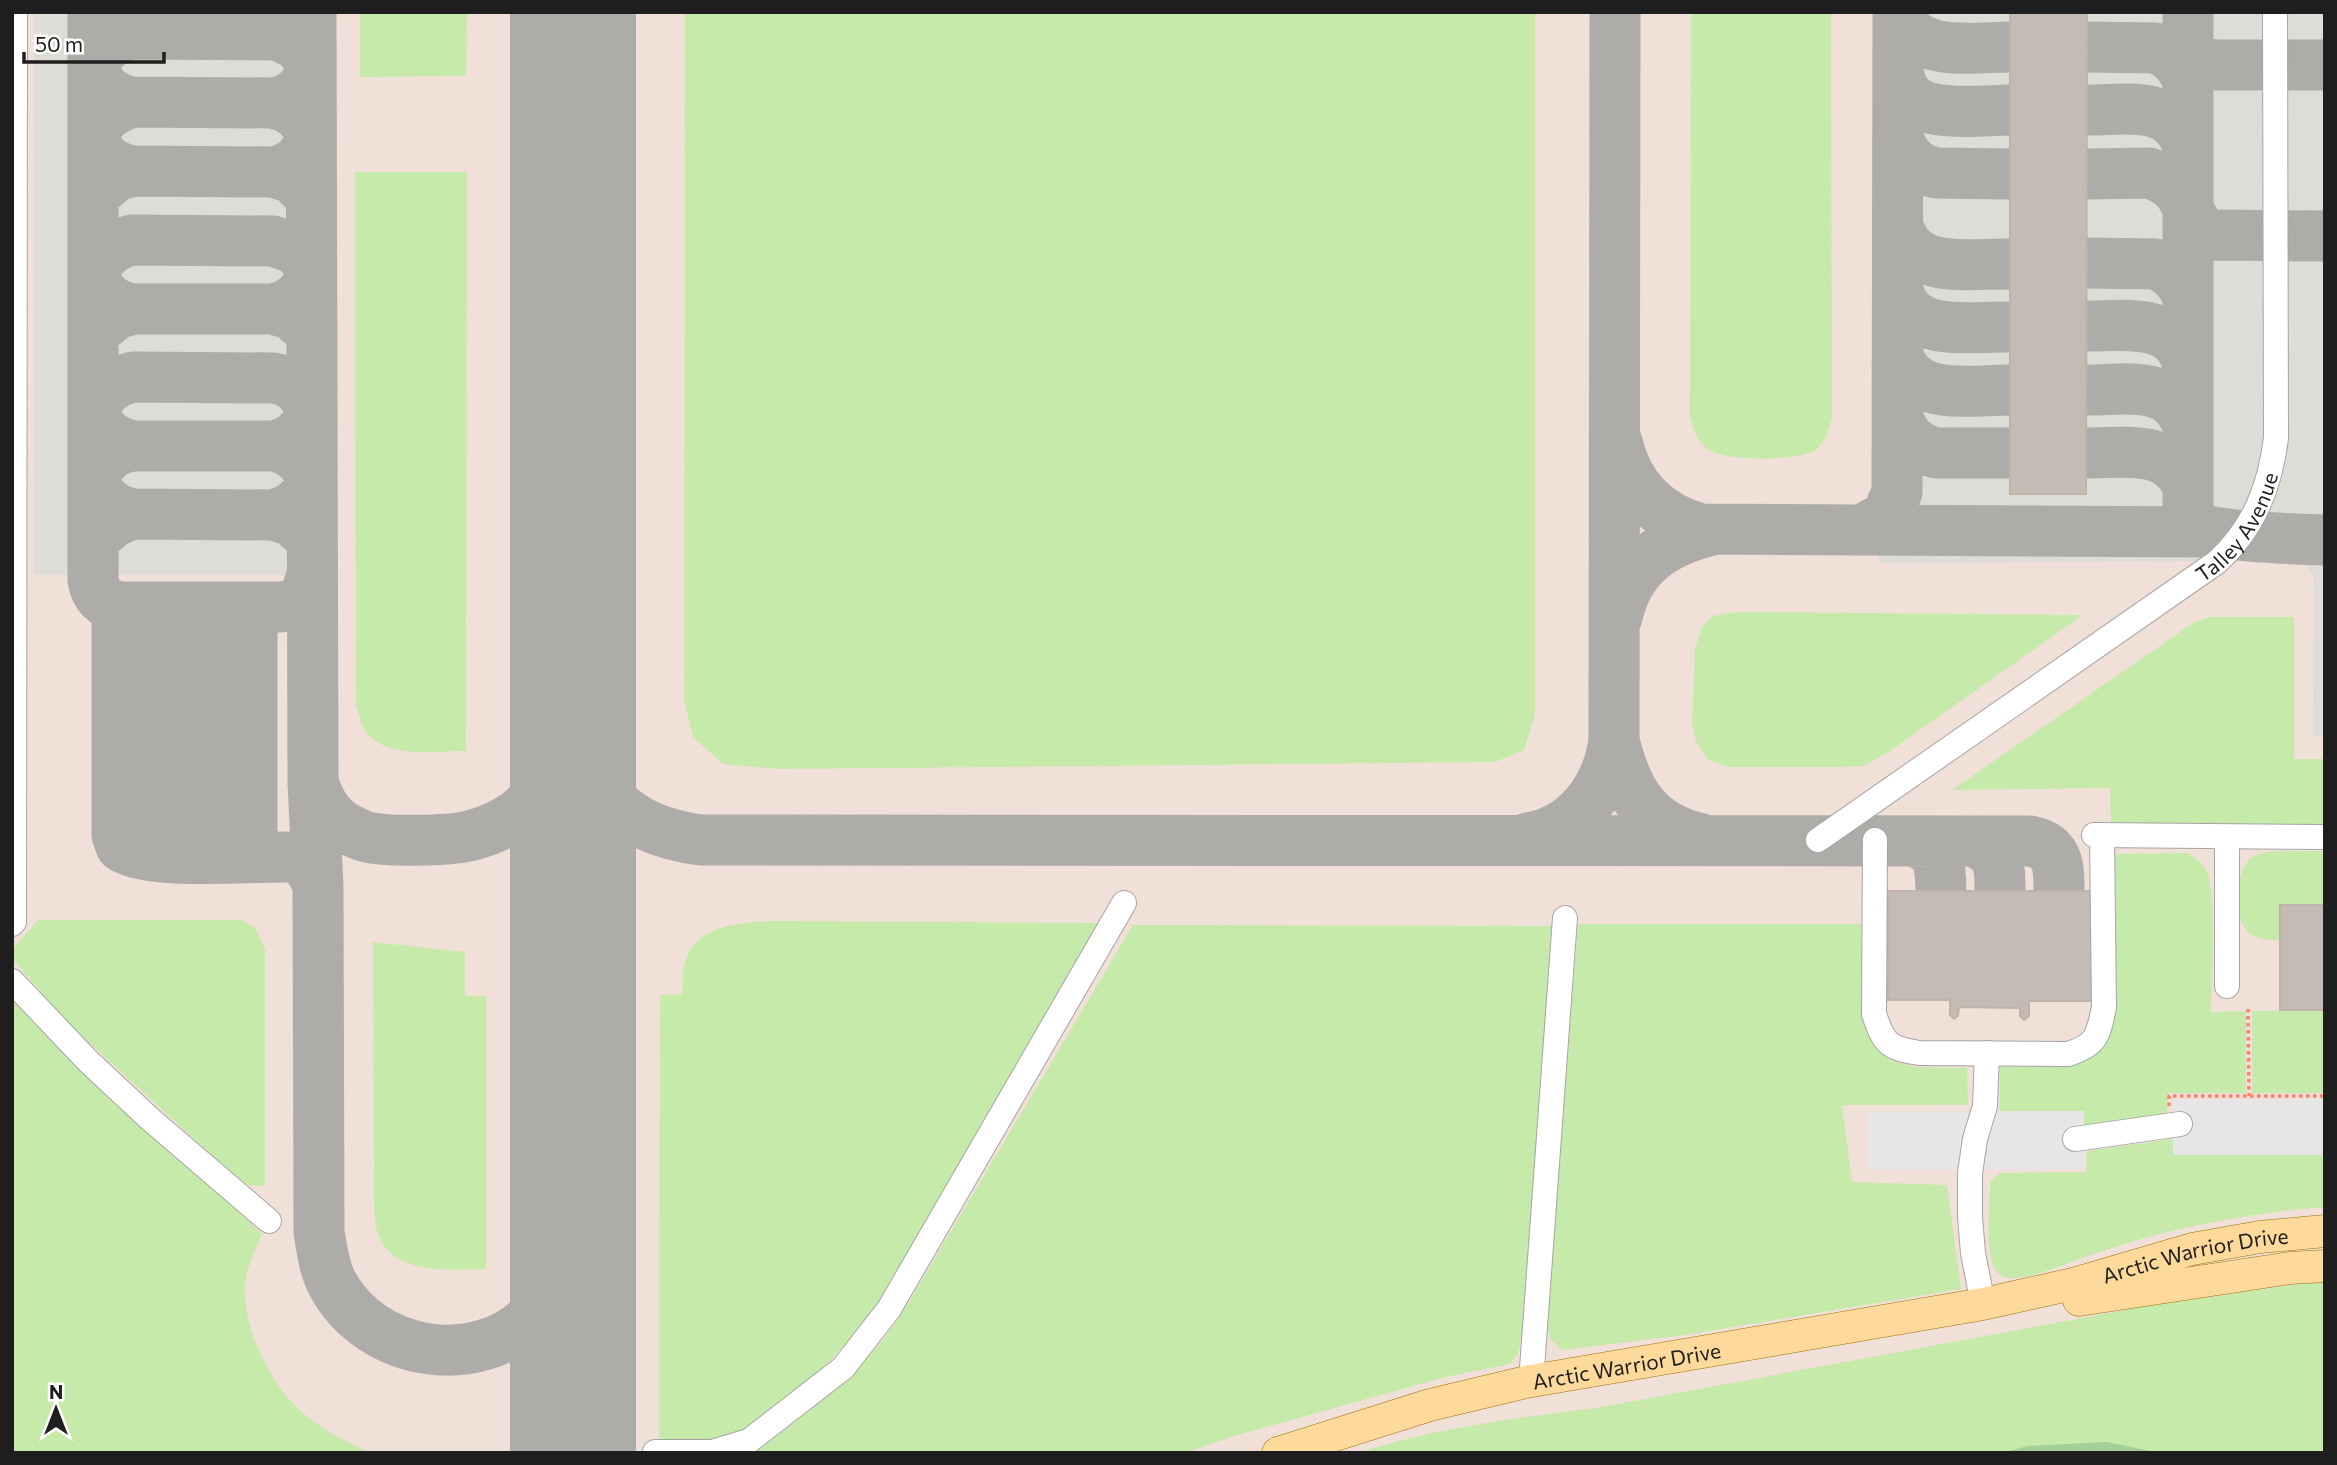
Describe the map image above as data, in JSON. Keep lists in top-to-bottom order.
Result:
{
  "streets": {
    "main road": ["Arctic Warrior Drive"],
    "street": ["Talley Avenue"]
  },
  "scale_bar": "50 m",
  "north": "top"
}
